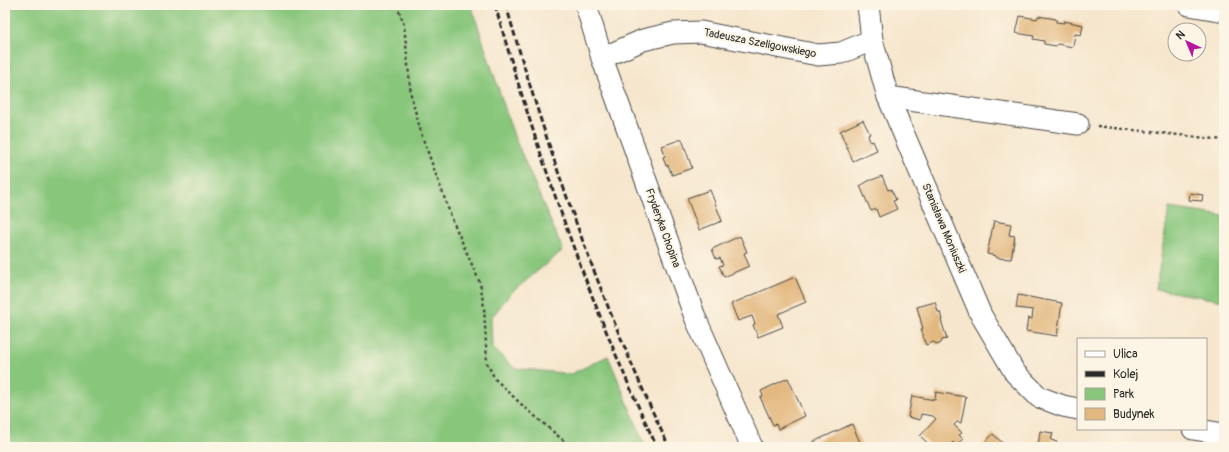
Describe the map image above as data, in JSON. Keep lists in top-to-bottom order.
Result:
{
  "streets": {
    "street": ["Tadeusza Szeligowskiego", "Fryderyka Chopina", "Stanisława Moniuszki"]
  },
  "crossings": [
    ["Tadeusza Szeligowskiego", "Fryderyka Chopina"],
    ["Tadeusza Szeligowskiego", "Stanisława Moniuszki"]
  ],
  "legend": [
    "Ulica",
    "Kolej",
    "Park",
    "Budynek"
  ],
  "north": "top left"
}
